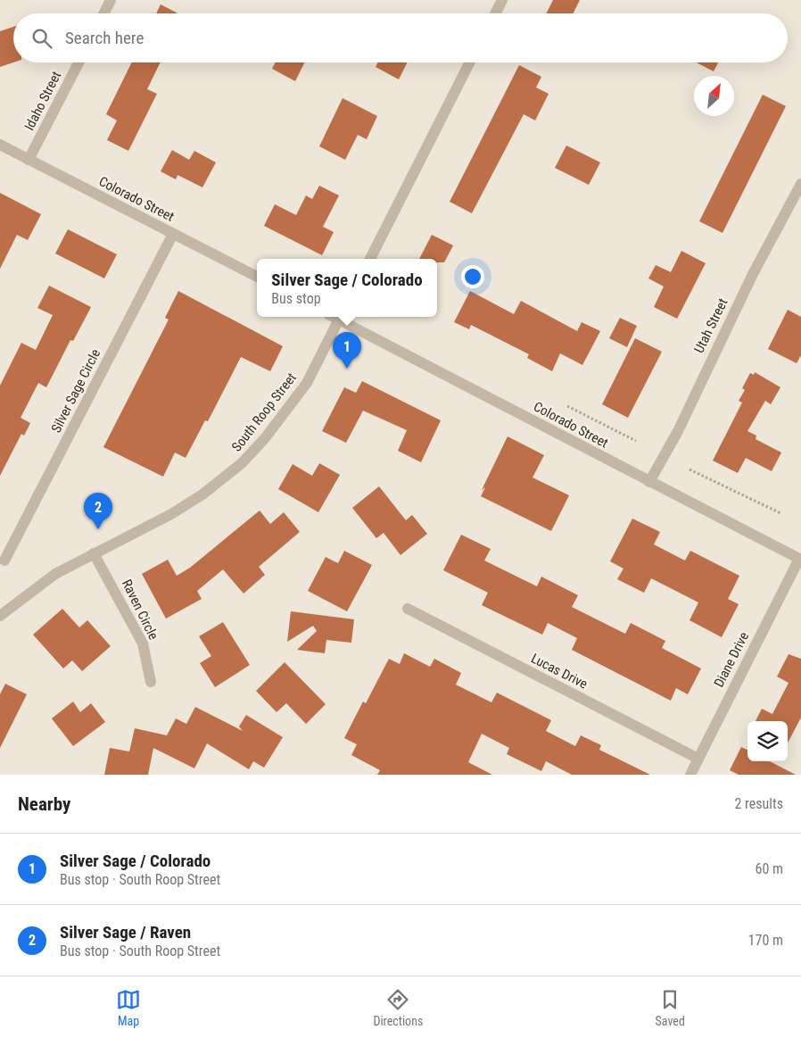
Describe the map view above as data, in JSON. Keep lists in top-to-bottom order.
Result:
{
  "streets": {
    "street": [
      "Idaho Street",
      "Colorado Street",
      "Utah Street",
      "Silver Sage Circle",
      "South Roop Street",
      "Raven Circle",
      "Diane Drive",
      "Lucas Drive"
    ]
  },
  "crossings": [
    ["Idaho Street", "Colorado Street"],
    ["Colorado Street", "Utah Street"],
    ["Colorado Street", "Silver Sage Circle"],
    ["Colorado Street", "South Roop Street"],
    ["Colorado Street", "Diane Drive"],
    ["South Roop Street", "Raven Circle"],
    ["Diane Drive", "Lucas Drive"]
  ],
  "north": "top right",
  "page": {
    "search": "Search here",
    "popup": ["Silver Sage / Colorado", "Bus stop"],
    "pins": ["1", "2"],
    "heading": ["Nearby", "2 results"],
    "list": [
      {
        "mark": "1",
        "name": "Silver Sage / Colorado",
        "note": "Bus stop · South Roop Street",
        "value": "60 m"
      },
      {
        "mark": "2",
        "name": "Silver Sage / Raven",
        "note": "Bus stop · South Roop Street",
        "value": "170 m"
      }
    ],
    "nav": ["Map", "Directions", "Saved"]
  }
}
